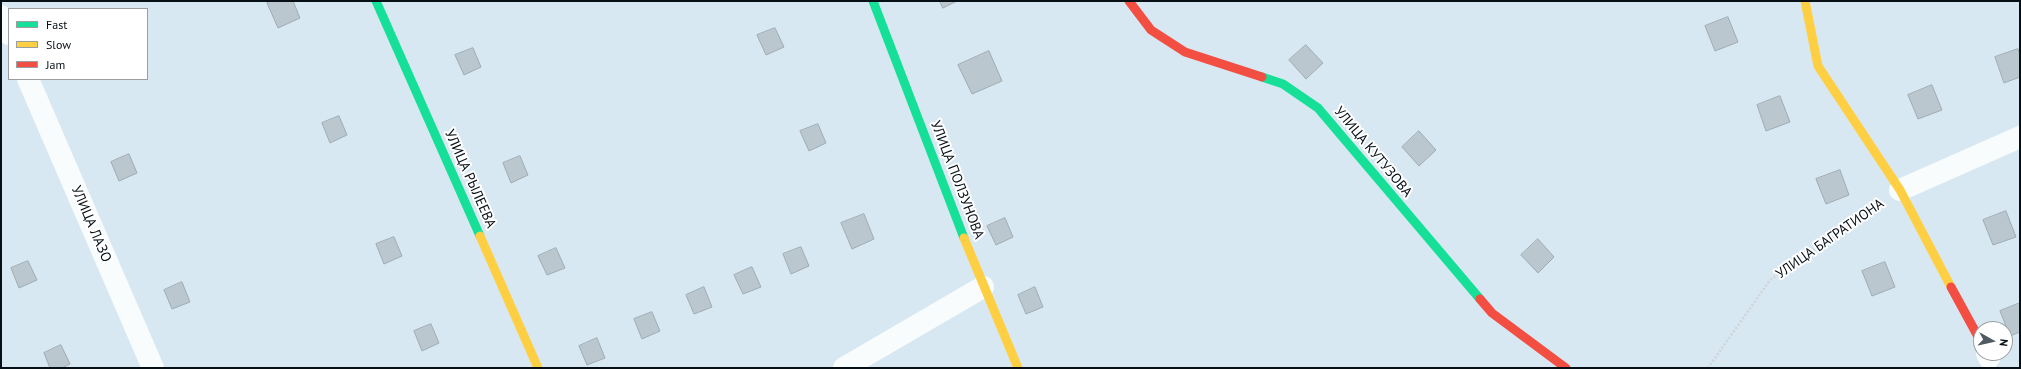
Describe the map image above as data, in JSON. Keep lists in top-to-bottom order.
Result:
{
  "streets": {
    "street": [
      "УЛИЦА КУТУЗОВА",
      "УЛИЦА РЫЛЕЕВА",
      "УЛИЦА ПОЛЗУНОВА",
      "УЛИЦА ЛАЗО",
      "УЛИЦА БАГРАТИОНА"
    ]
  },
  "legend": ["Fast", "Slow", "Jam"],
  "north": "right"
}
